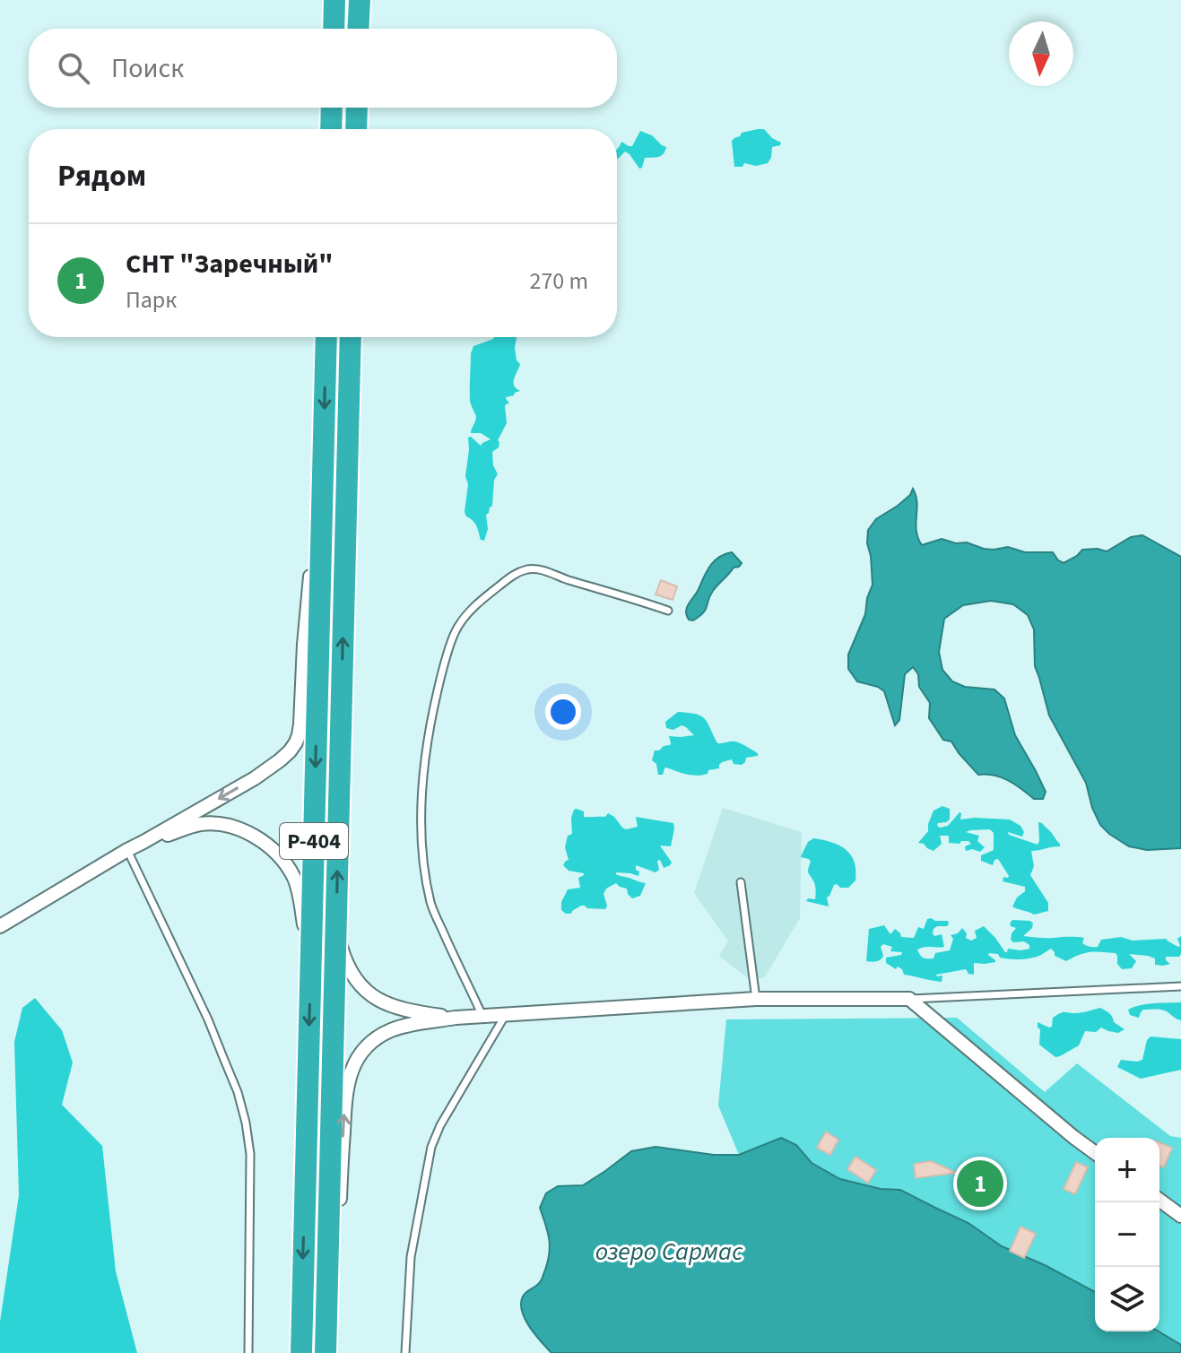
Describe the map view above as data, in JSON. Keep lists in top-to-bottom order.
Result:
{
  "streets": {
    "highway": ["Р-404"]
  },
  "water": ["озеро Сармас"],
  "north": "bottom",
  "page": {
    "search": "Поиск",
    "heading": "Рядом",
    "list": [
      {
        "mark": "1",
        "name": "СНТ \"Заречный\"",
        "note": "Парк",
        "value": "270 m"
      }
    ],
    "map_buttons": ["+", "−"],
    "pins": "1"
  }
}
